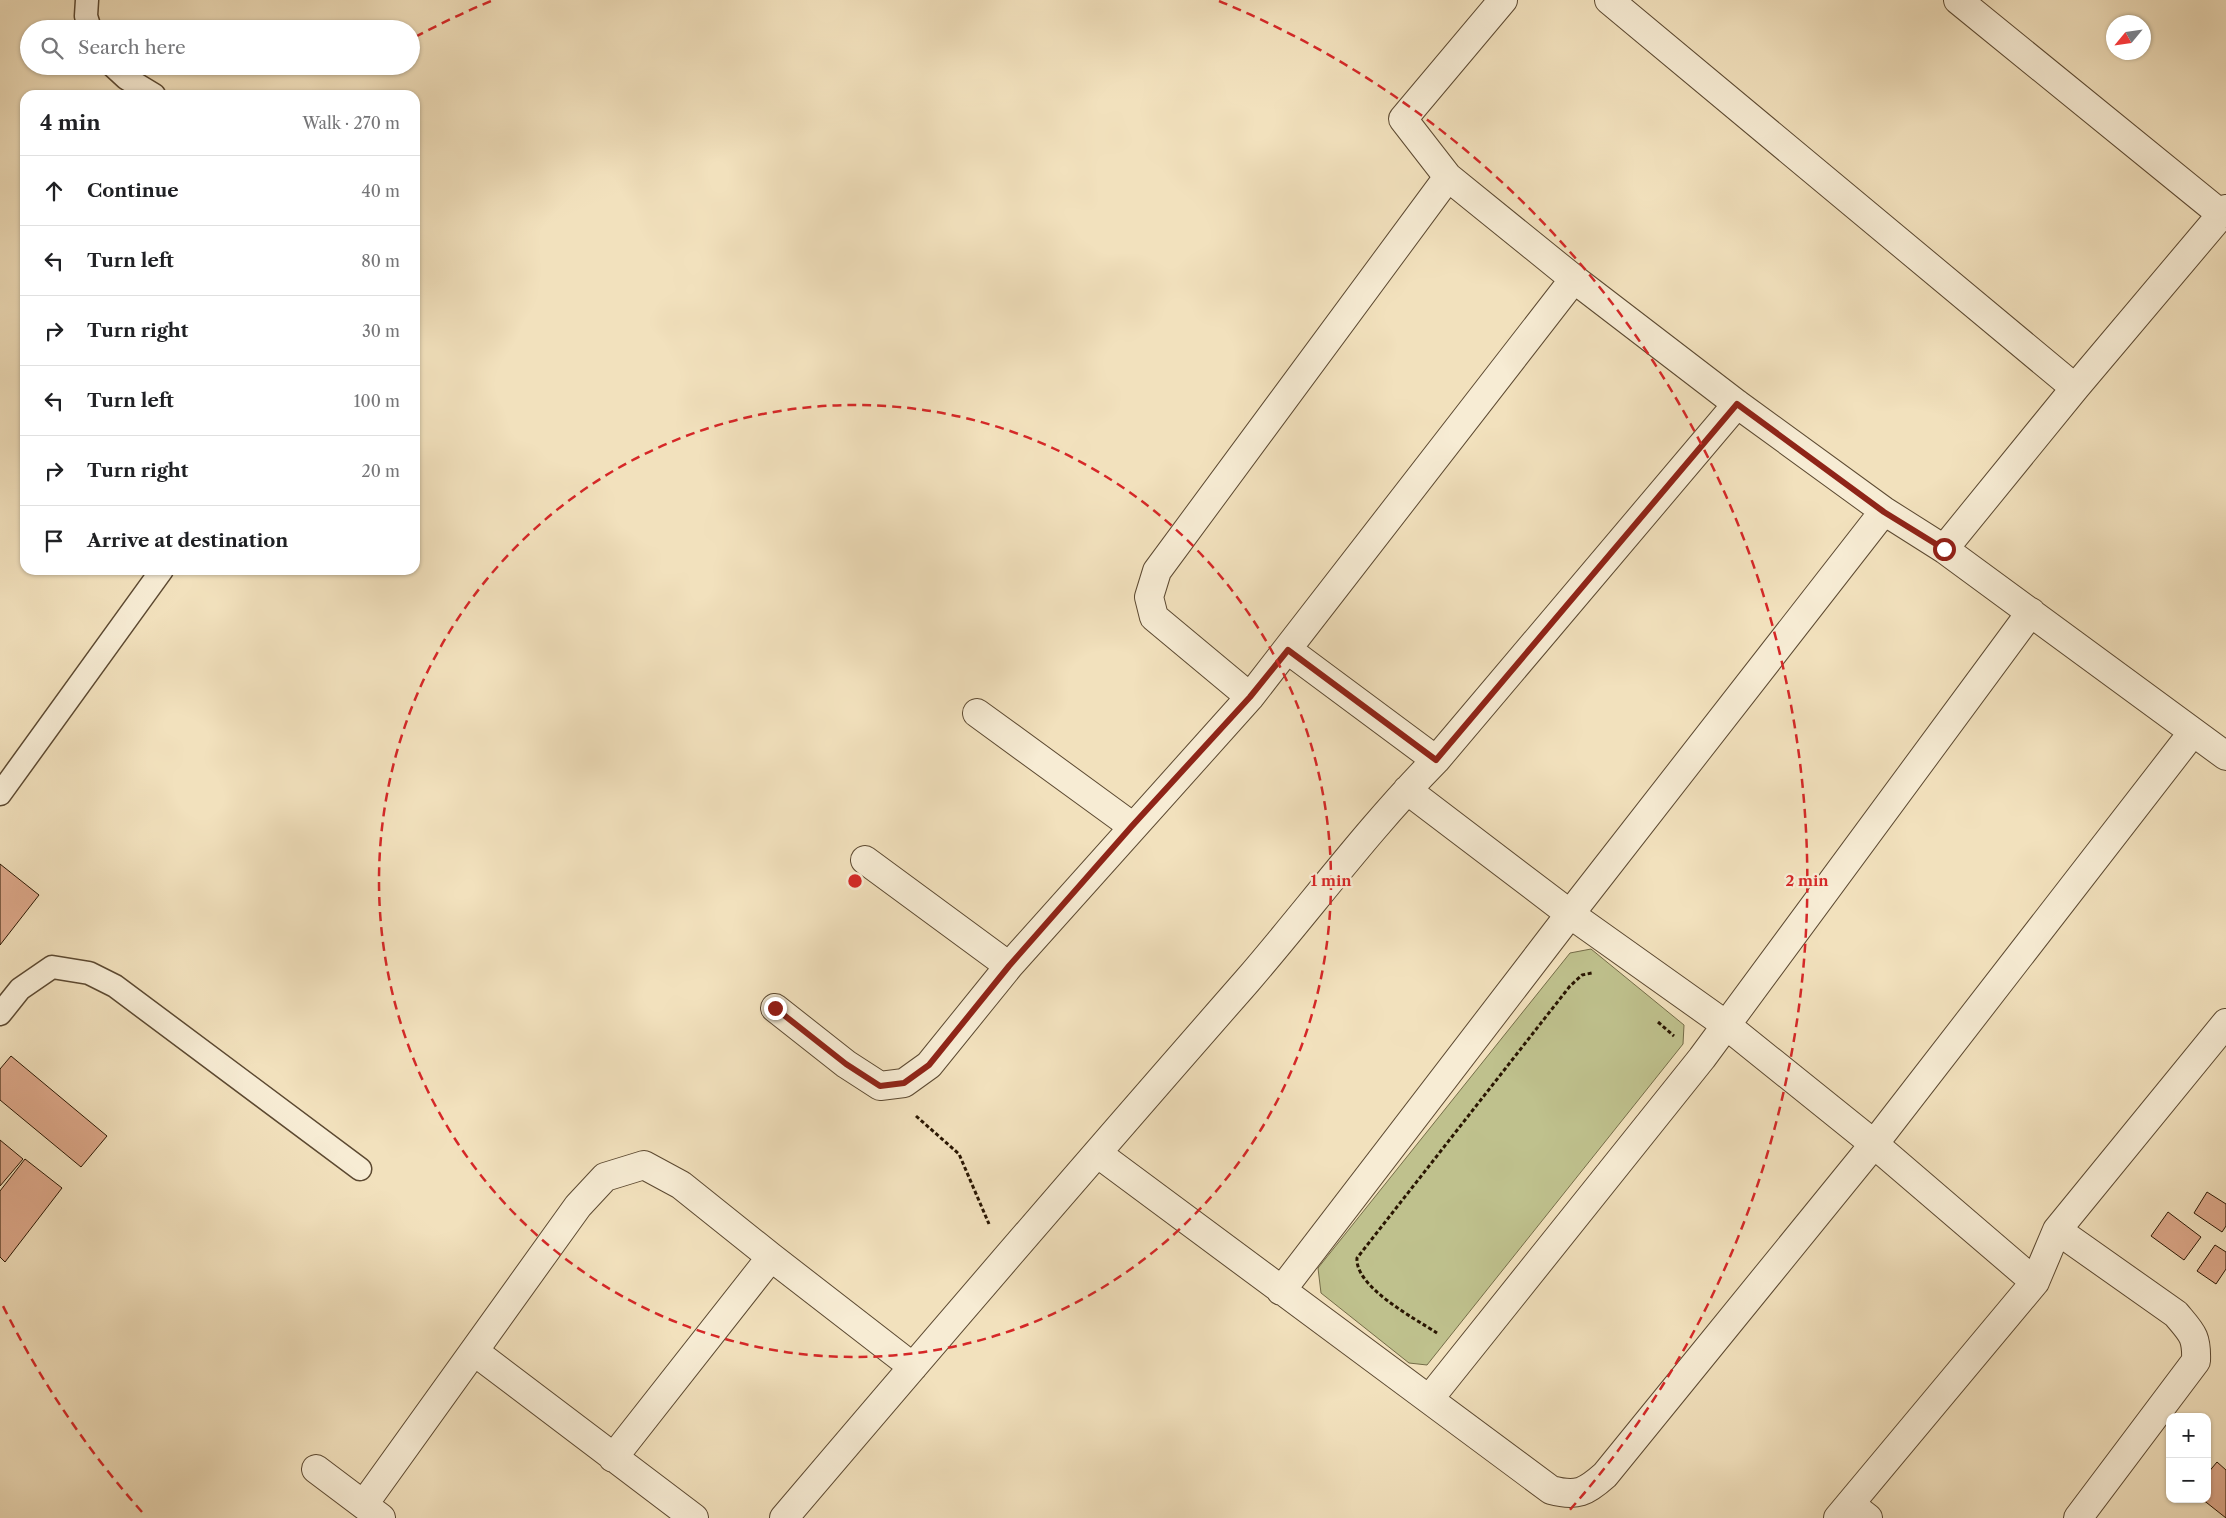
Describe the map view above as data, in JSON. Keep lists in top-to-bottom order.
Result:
{
  "north": "bottom left",
  "page": {
    "search": "Search here",
    "heading": ["4 min", "Walk · 270 m"],
    "list": [
      ["Continue", "40 m"],
      ["Turn left", "80 m"],
      ["Turn right", "30 m"],
      ["Turn left", "100 m"],
      ["Turn right", "20 m"],
      "Arrive at destination"
    ],
    "map_buttons": ["+", "−"]
  },
  "rings": ["1 min", "2 min"]
}
